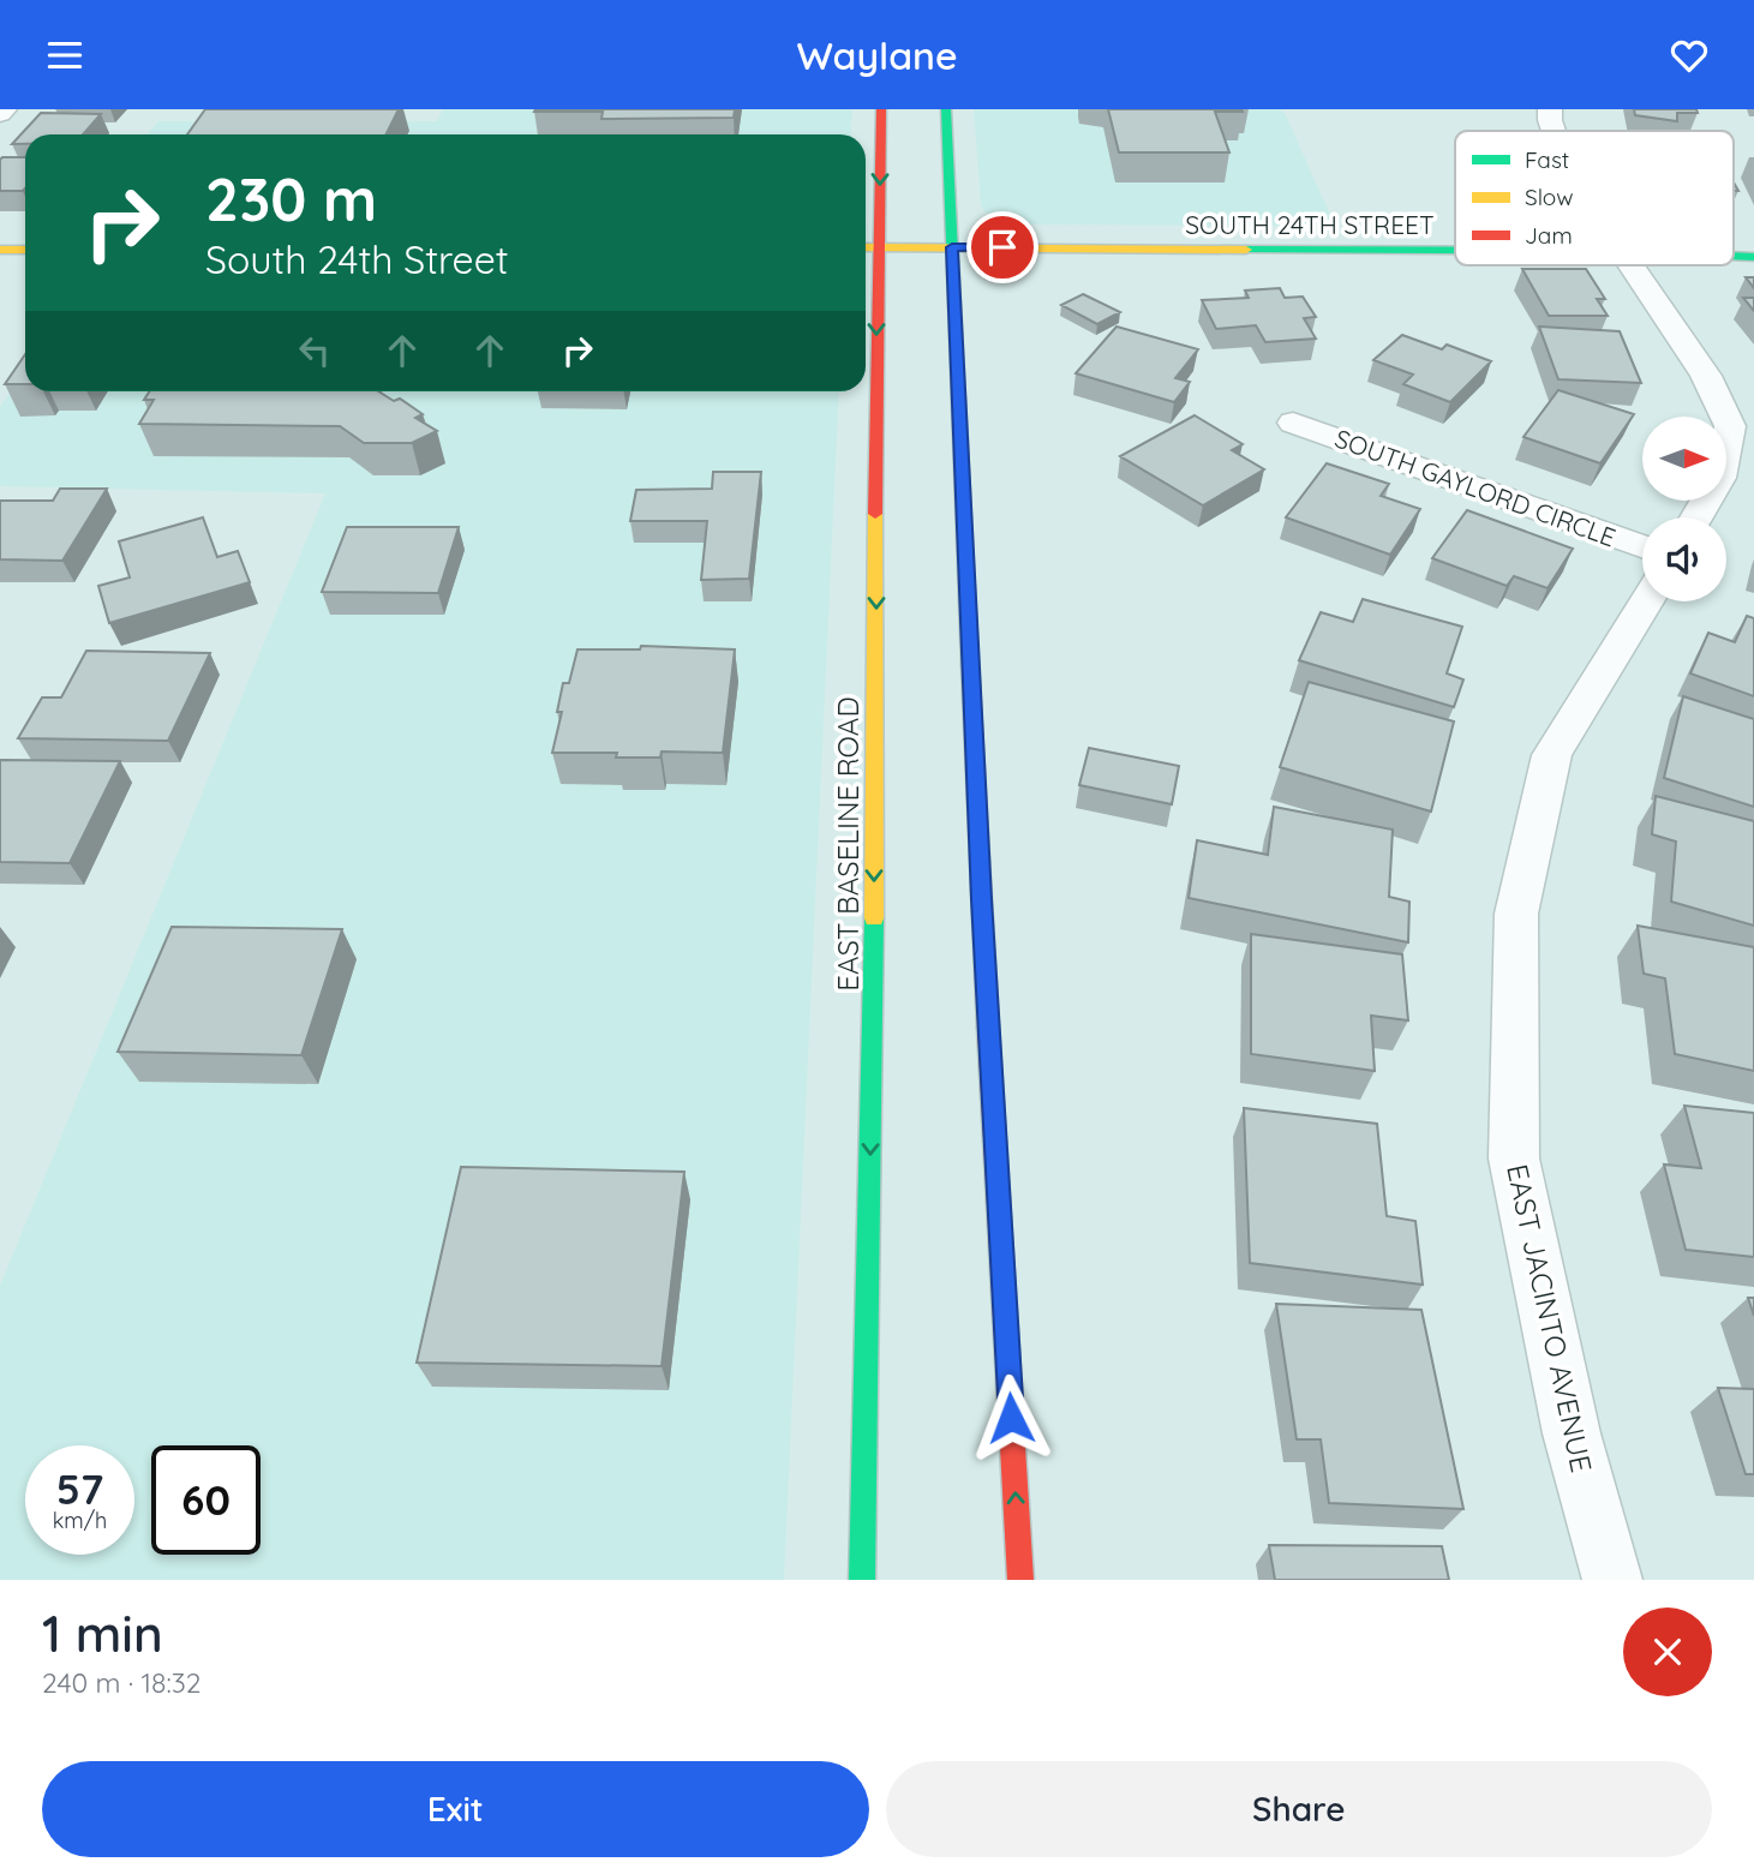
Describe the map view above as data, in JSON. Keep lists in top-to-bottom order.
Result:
{
  "streets": {
    "main road": ["SOUTH 24TH STREET", "EAST BASELINE ROAD"],
    "street": ["SOUTH GAYLORD CIRCLE", "EAST JACINTO AVENUE"]
  },
  "crossings": [
    ["SOUTH 24TH STREET", "EAST BASELINE ROAD"]
  ],
  "legend": ["Fast", "Slow", "Jam"],
  "north": "right",
  "page": {
    "header": "Waylane",
    "turn": ["230 m", "South 24th Street"],
    "speed": "57 km/h",
    "limit": "60",
    "heading": ["1 min", "240 m · 18:32"],
    "buttons": ["Exit", "Share"]
  }
}
